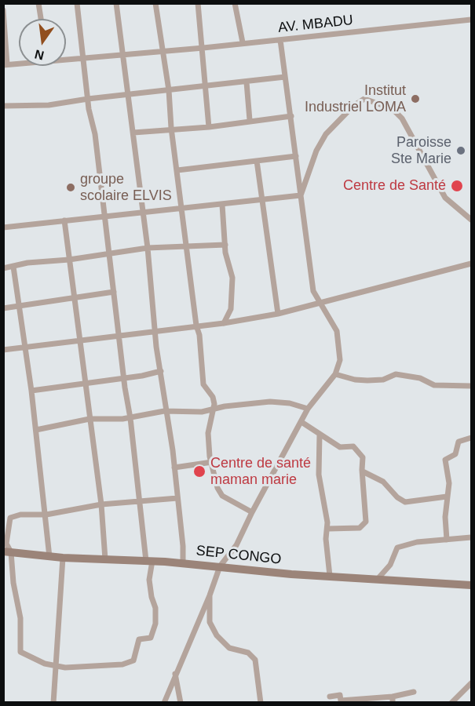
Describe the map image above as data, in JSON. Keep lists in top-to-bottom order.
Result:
{
  "streets": {
    "street": ["AV. MBADU", "SEP CONGO"]
  },
  "places": [
    "Institut Industriel LOMA",
    "Paroisse Ste Marie",
    "Centre de Santé",
    "groupe scolaire ELVIS",
    "Centre de santé maman marie"
  ],
  "north": "bottom"
}
